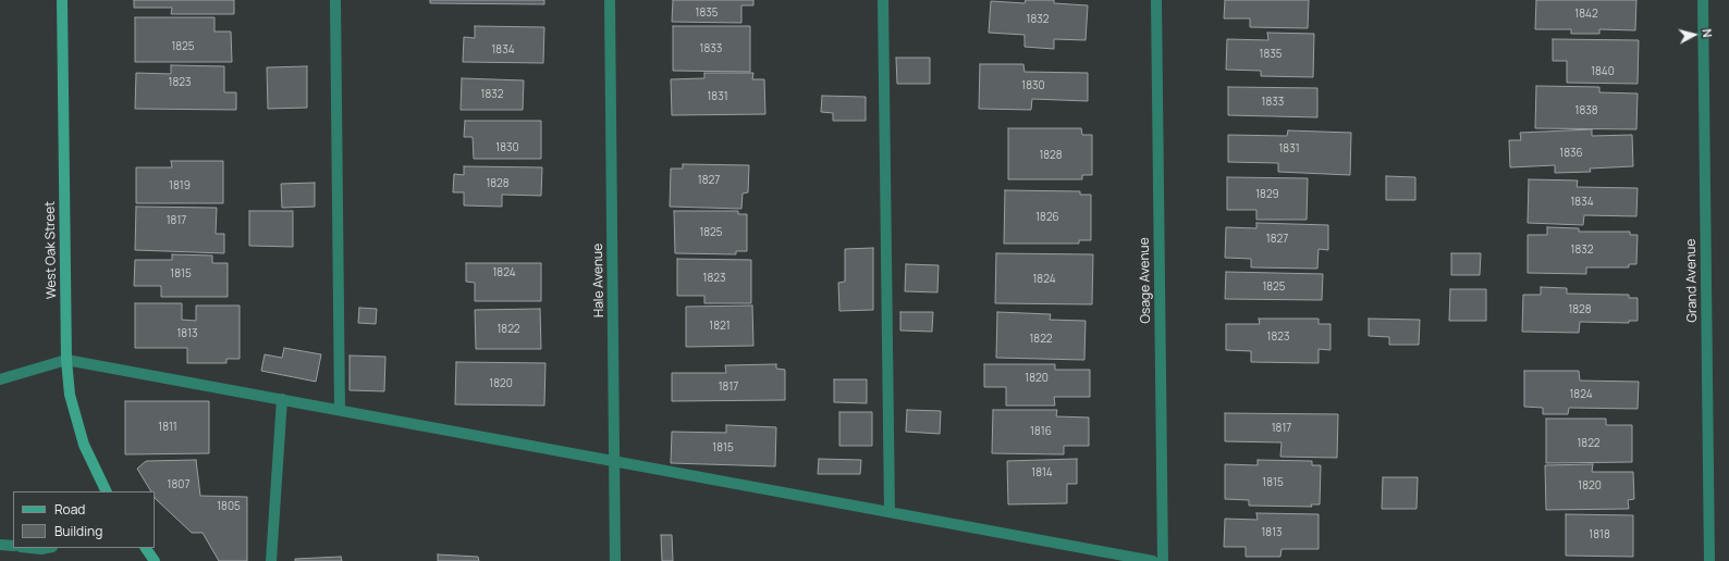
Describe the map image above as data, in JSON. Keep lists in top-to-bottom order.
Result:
{
  "streets": {
    "main road": ["West Oak Street"],
    "street": ["Hale Avenue", "Osage Avenue", "Grand Avenue"]
  },
  "house_numbers": [
    "1835",
    "1842",
    "1832",
    "1825",
    "1833",
    "1834",
    "1835",
    "1840",
    "1823",
    "1830",
    "1832",
    "1831",
    "1833",
    "1838",
    "1830",
    "1831",
    "1836",
    "1828",
    "1827",
    "1828",
    "1819",
    "1829",
    "1834",
    "1826",
    "1817",
    "1825",
    "1827",
    "1832",
    "1824",
    "1815",
    "1823",
    "1824",
    "1825",
    "1828",
    "1821",
    "1822",
    "1813",
    "1823",
    "1822",
    "1820",
    "1820",
    "1817",
    "1824",
    "1811",
    "1817",
    "1816",
    "1822",
    "1815",
    "1814",
    "1815",
    "1807",
    "1820",
    "1805",
    "1813",
    "1818"
  ],
  "legend": ["Road", "Building"],
  "north": "right"
}
